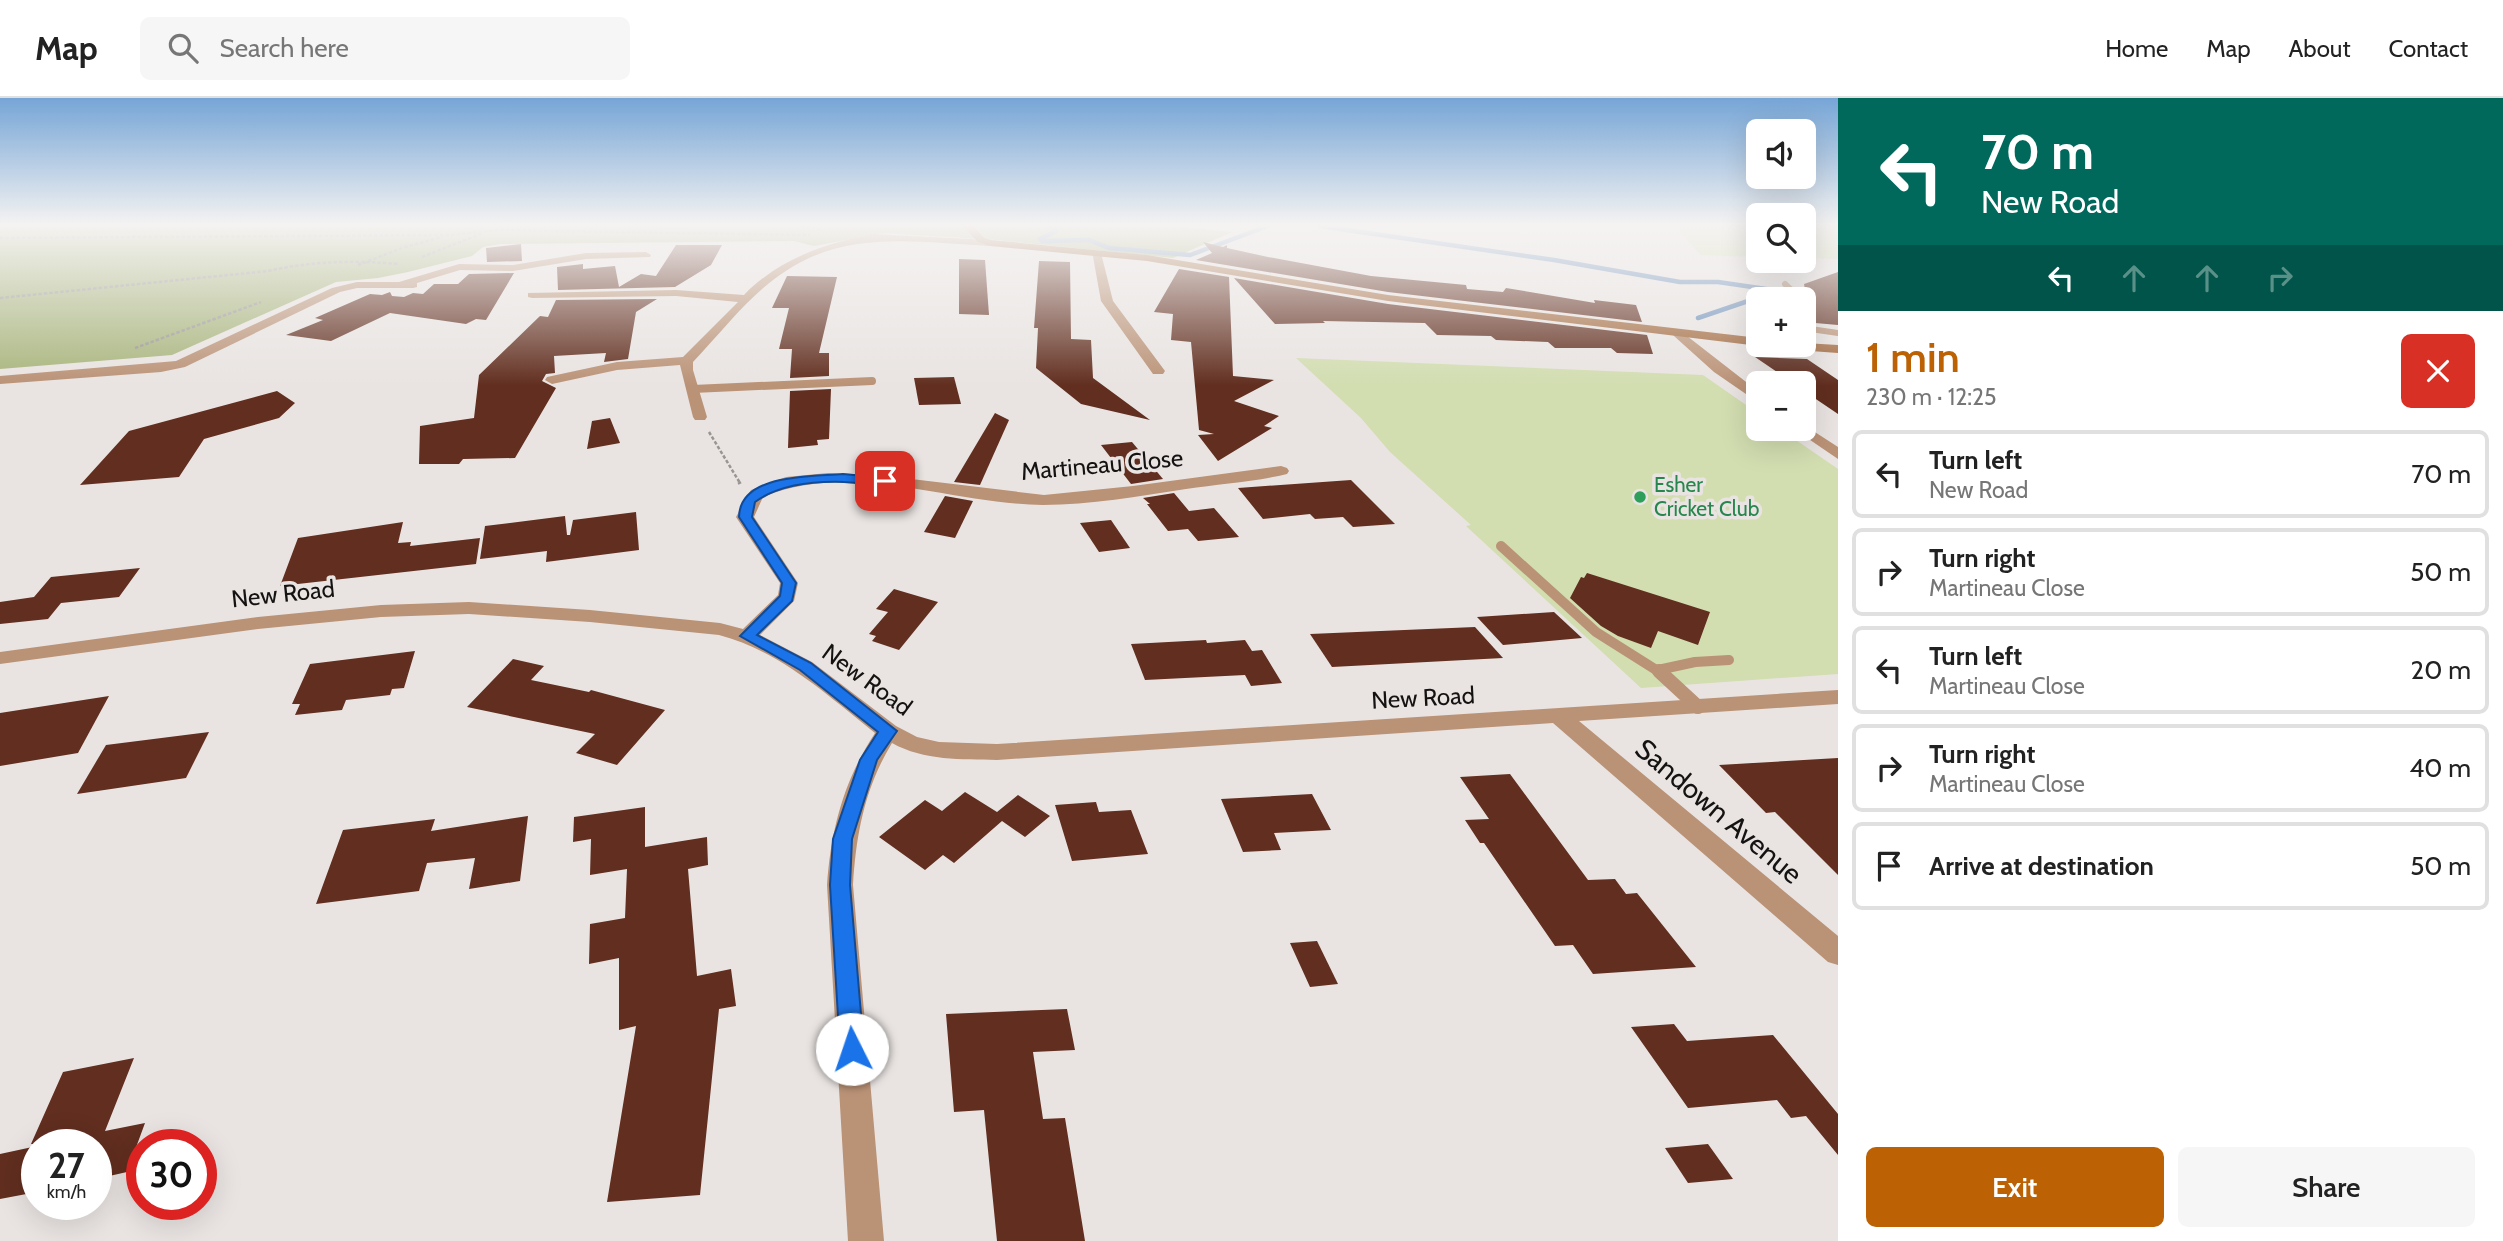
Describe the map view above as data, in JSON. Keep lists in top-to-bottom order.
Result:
{
  "streets": {
    "street": ["Martineau Close", "New Road", "Sandown Avenue"]
  },
  "crossings": [
    ["New Road", "Sandown Avenue"]
  ],
  "places": ["Esher Cricket Club"],
  "page": {
    "header": "Map",
    "search": "Search here",
    "nav": [
      "Home",
      "Map",
      "About",
      "Contact"
    ],
    "turn": ["70 m", "New Road"],
    "map_buttons": ["+", "−"],
    "heading": ["1 min", "230 m · 12:25"],
    "list": [
      {
        "name": "Turn left",
        "note": "New Road",
        "value": "70 m"
      },
      {
        "name": "Turn right",
        "note": "Martineau Close",
        "value": "50 m"
      },
      {
        "name": "Turn left",
        "note": "Martineau Close",
        "value": "20 m"
      },
      {
        "name": "Turn right",
        "note": "Martineau Close",
        "value": "40 m"
      },
      {
        "name": "Arrive at destination",
        "value": "50 m"
      }
    ],
    "speed": "27 km/h",
    "limit": "30",
    "buttons": ["Exit", "Share"]
  }
}
